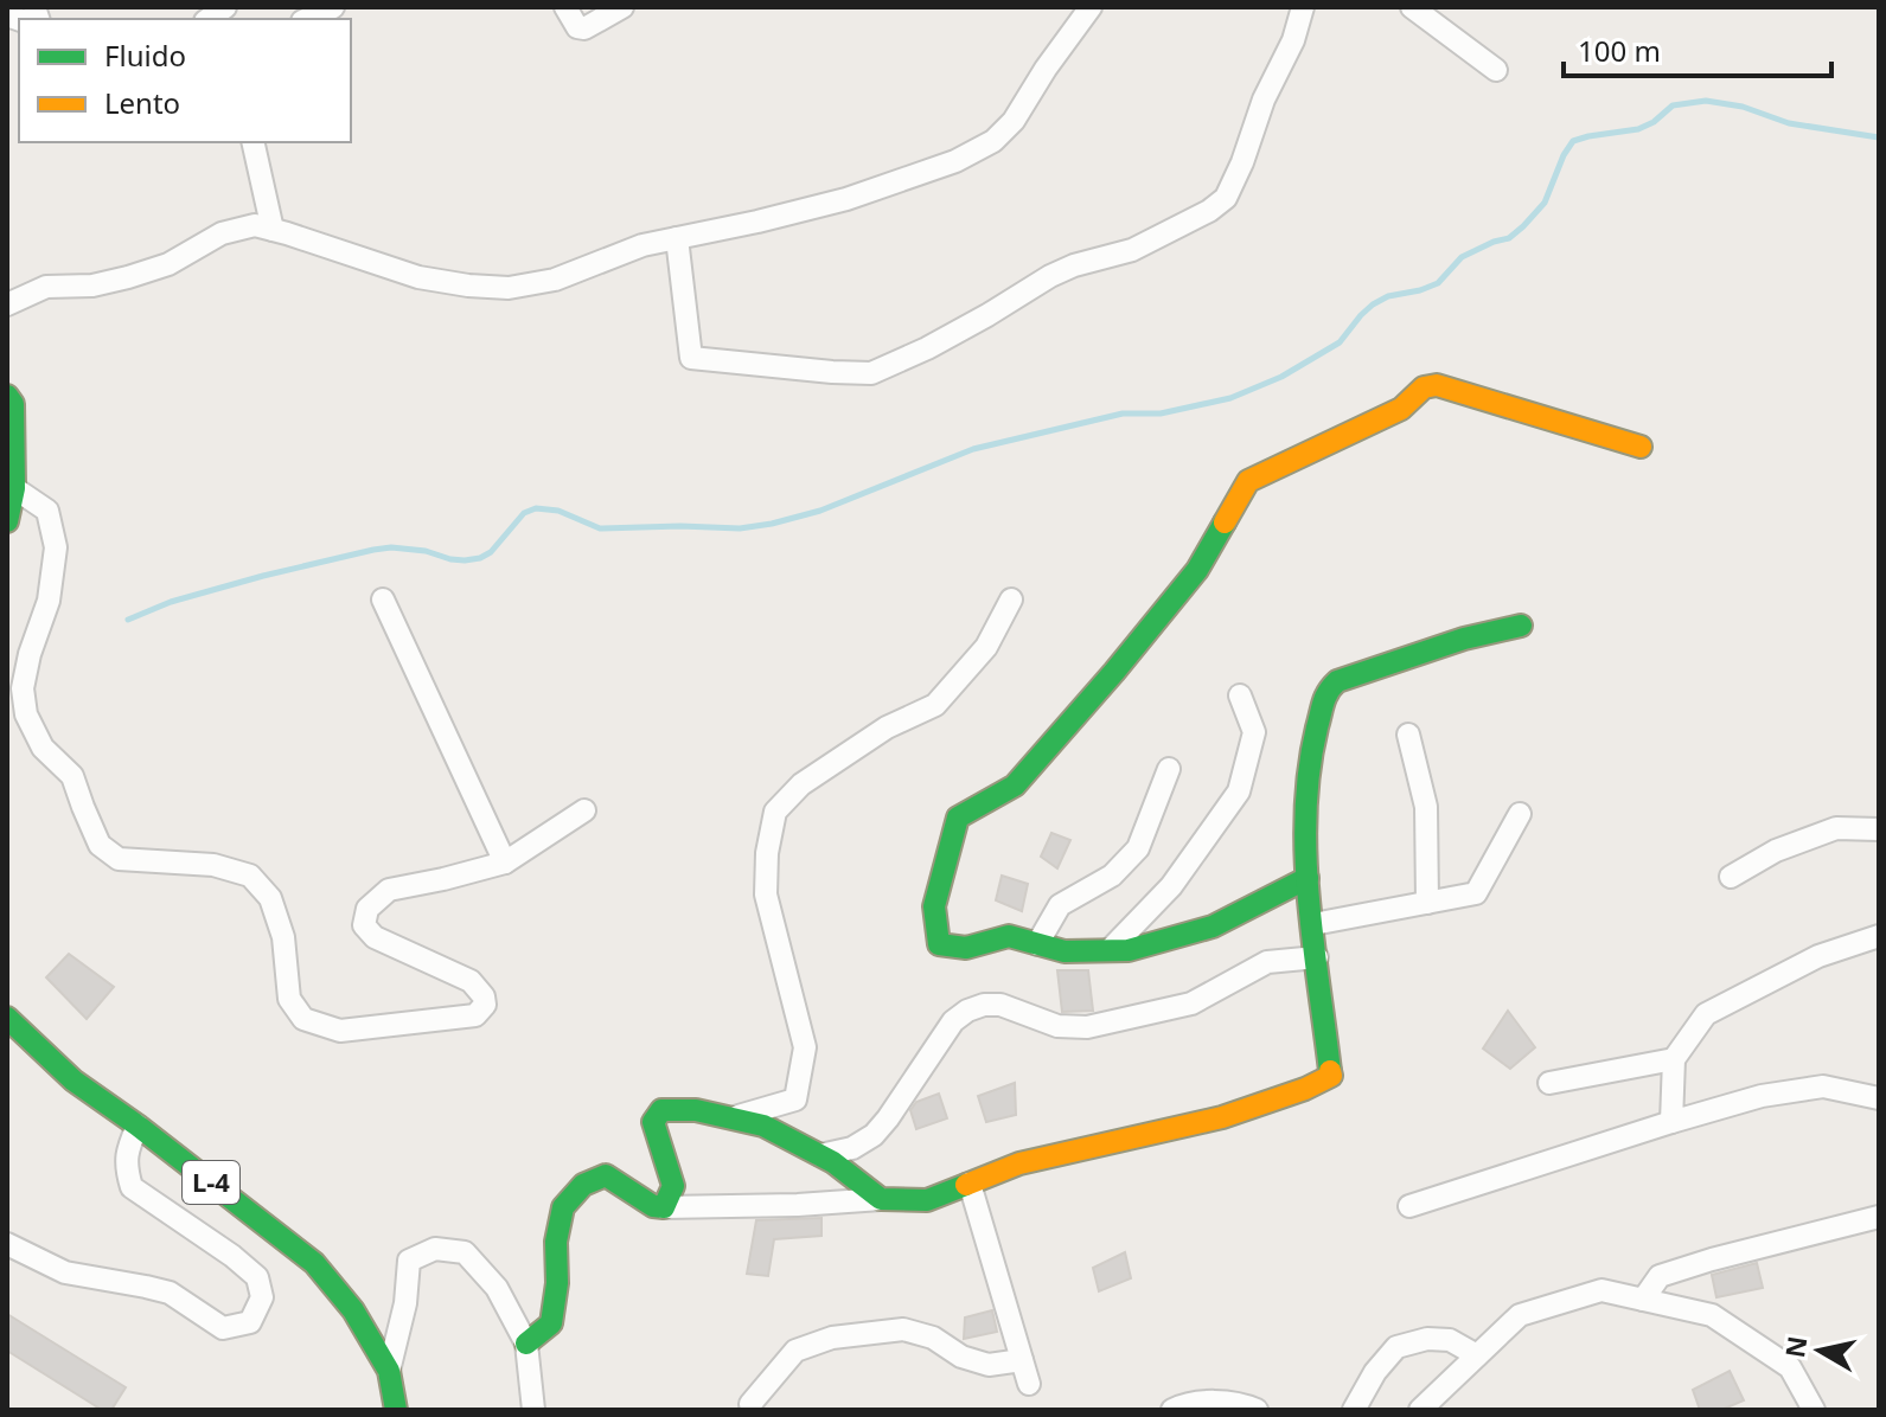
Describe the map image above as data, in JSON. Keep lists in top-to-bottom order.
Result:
{
  "streets": {
    "street": ["L-4"]
  },
  "legend": ["Fluido", "Lento"],
  "scale_bar": "100 m",
  "north": "left"
}
